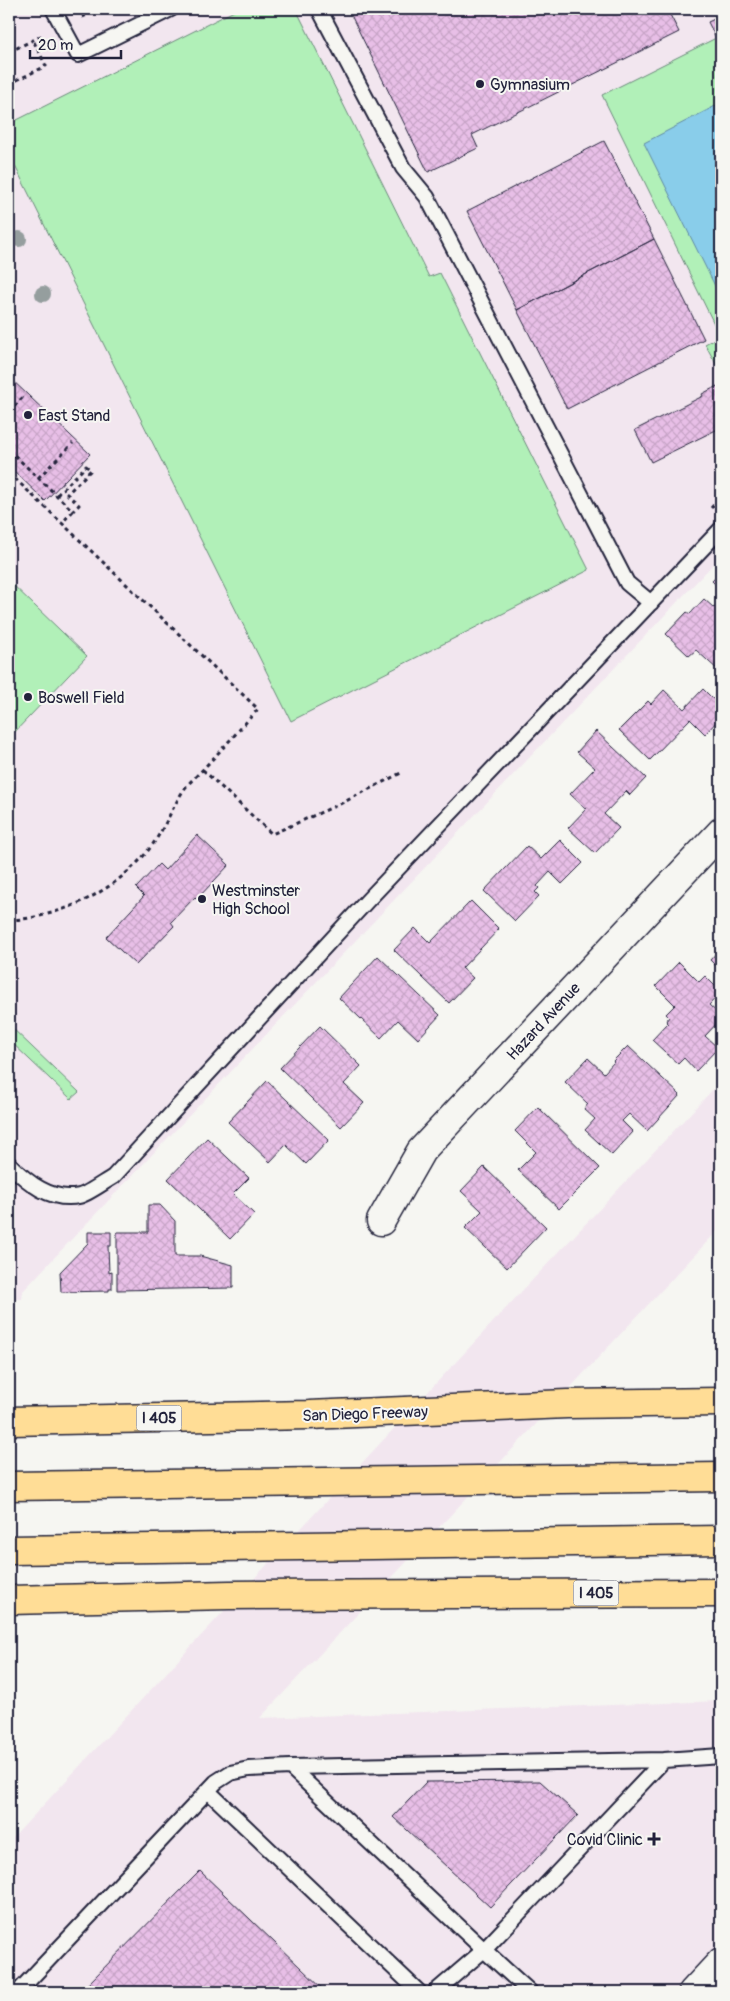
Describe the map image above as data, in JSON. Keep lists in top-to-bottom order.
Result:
{
  "streets": {
    "highway": ["San Diego Freeway", "I 405"],
    "street": ["Hazard Avenue"]
  },
  "places": {
    "other": [
      "Gymnasium",
      "East Stand",
      "Boswell Field",
      "Westminster High School"
    ],
    "health": ["Covid Clinic"]
  },
  "scale_bar": "20 m"
}
